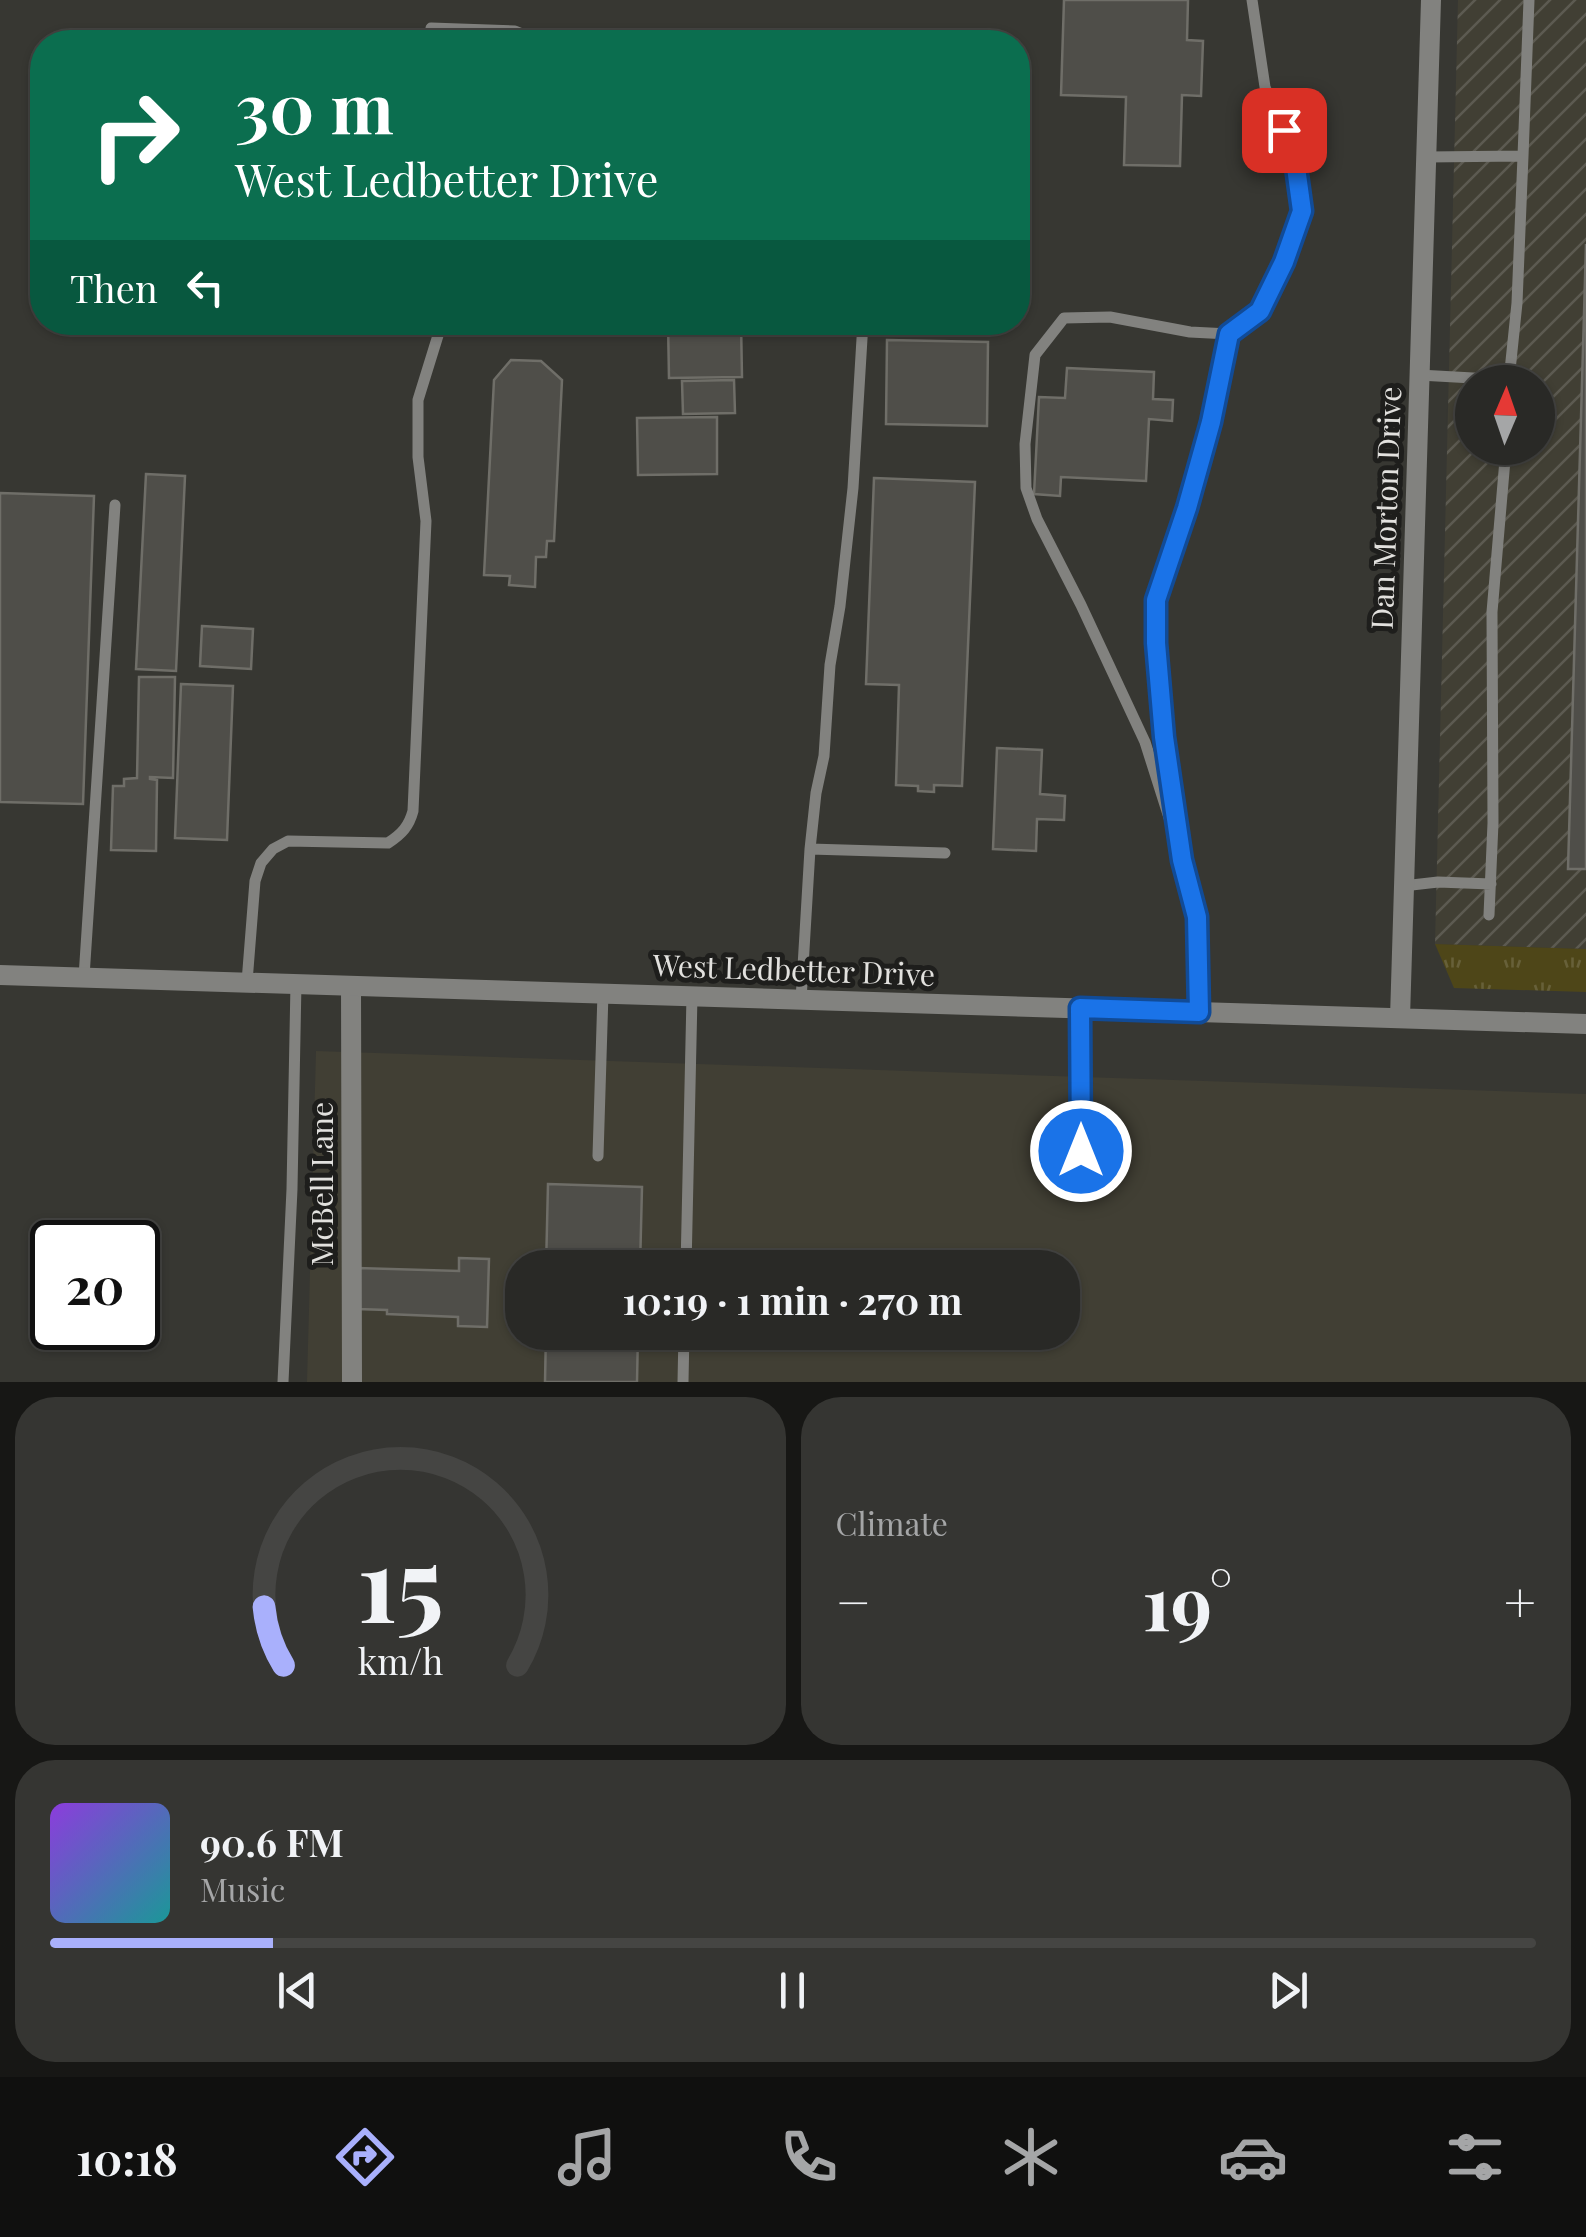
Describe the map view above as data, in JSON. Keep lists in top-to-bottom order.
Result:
{
  "streets": {
    "street": ["Dan Morton Drive", "West Ledbetter Drive", "McBell Lane"]
  },
  "crossings": [
    ["Dan Morton Drive", "West Ledbetter Drive"],
    ["West Ledbetter Drive", "McBell Lane"]
  ],
  "north": "top",
  "page": {
    "turn": ["30 m", "West Ledbetter Drive"],
    "then": "Then",
    "limit": "20",
    "trip": "10:19 · 1 min · 270 m",
    "tile": "Climate",
    "heat": ["−", "19°", "+"],
    "song": ["90.6 FM", "Music"],
    "tabs": "10:18",
    "gauge": ["15", "km/h"]
  }
}
